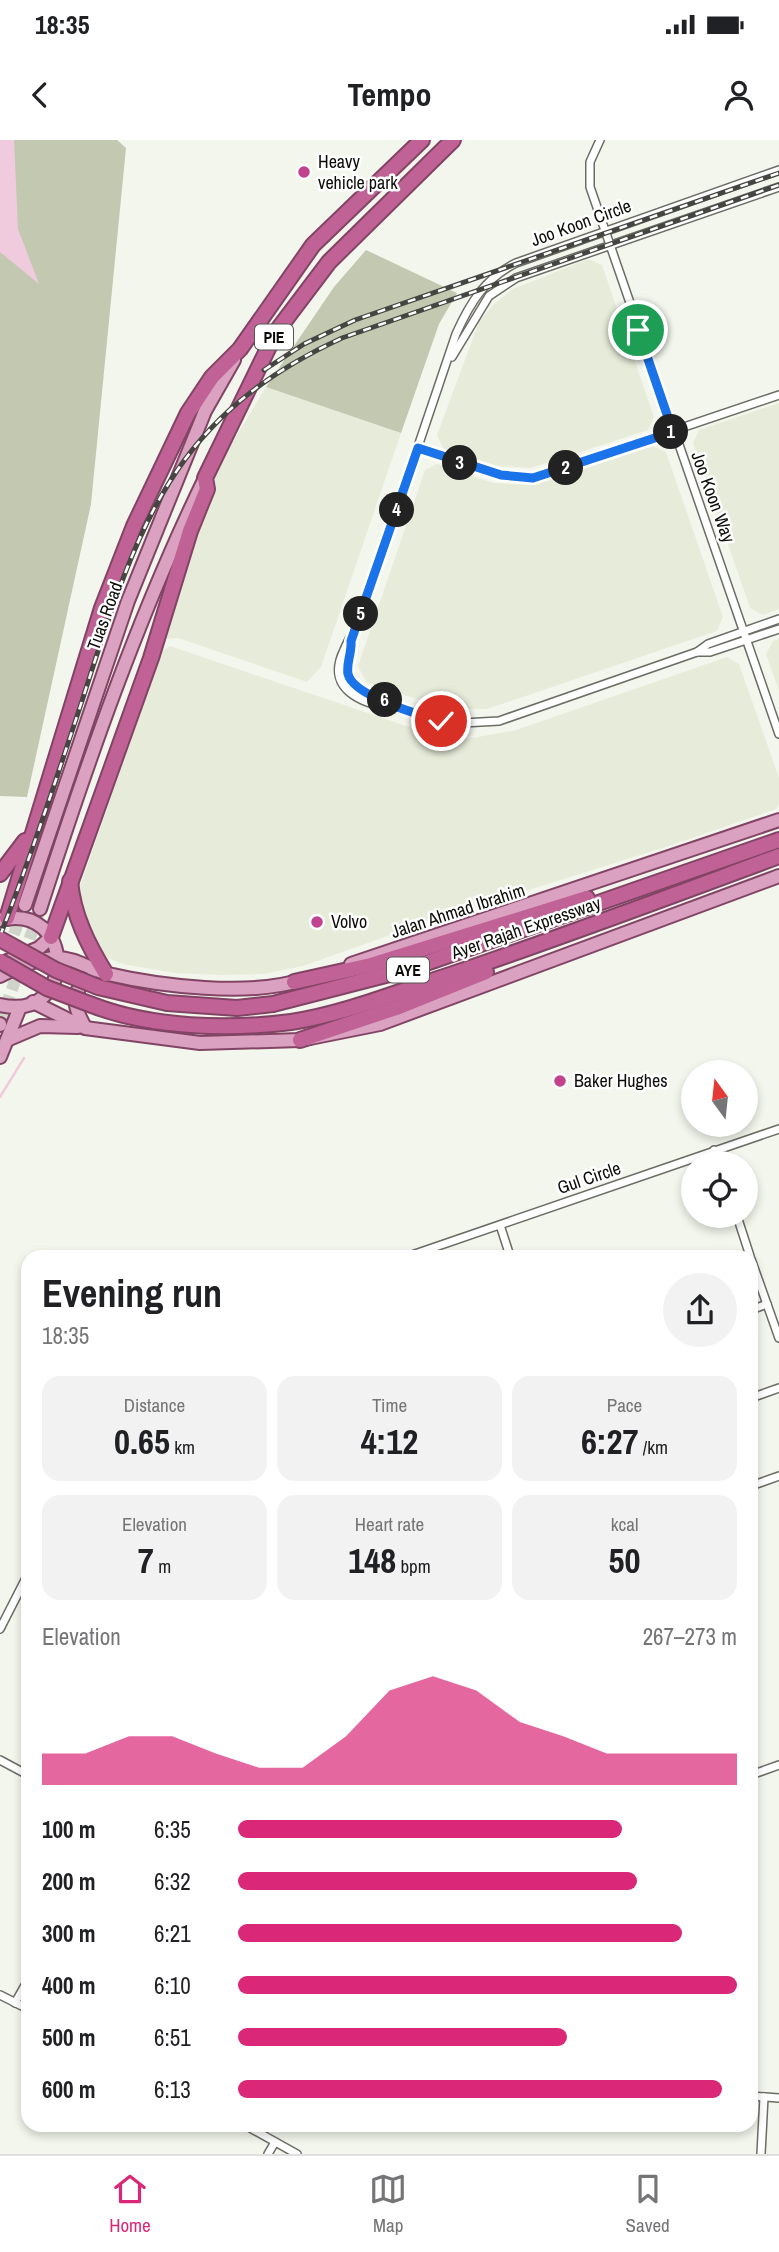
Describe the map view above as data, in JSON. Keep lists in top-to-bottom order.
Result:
{
  "streets": {
    "highway": ["PIE", "Ayer Rajah Expressway", "AYE"],
    "main road": ["Tuas Road", "Jalan Ahmad Ibrahim"],
    "street": ["Joo Koon Circle", "Joo Koon Way", "Gul Circle"]
  },
  "crossings": [
    ["Joo Koon Circle", "Joo Koon Way"],
    ["PIE", "Tuas Road"]
  ],
  "places": ["Heavy vehicle park", "Volvo", "Baker Hughes"],
  "north": "top",
  "page": {
    "status": "18:35",
    "header": "Tempo",
    "pins": [
      "1",
      "3",
      "2",
      "4",
      "5",
      "6"
    ],
    "heading": ["Evening run", "18:35"],
    "stats": [
      ["Distance", "0.65 km"],
      ["Time", "4:12"],
      ["Pace", "6:27 /km"],
      ["Elevation", "7 m"],
      ["Heart rate", "148 bpm"],
      ["kcal", "50"]
    ],
    "chart": ["Elevation", "267–273 m"],
    "list": [
      {
        "name": "100 m",
        "note": "6:35"
      },
      {
        "name": "200 m",
        "note": "6:32"
      },
      {
        "name": "300 m",
        "note": "6:21"
      },
      {
        "name": "400 m",
        "note": "6:10"
      },
      {
        "name": "500 m",
        "note": "6:51"
      },
      {
        "name": "600 m",
        "note": "6:13"
      }
    ],
    "tabs": ["Home", "Map", "Saved"]
  }
}
